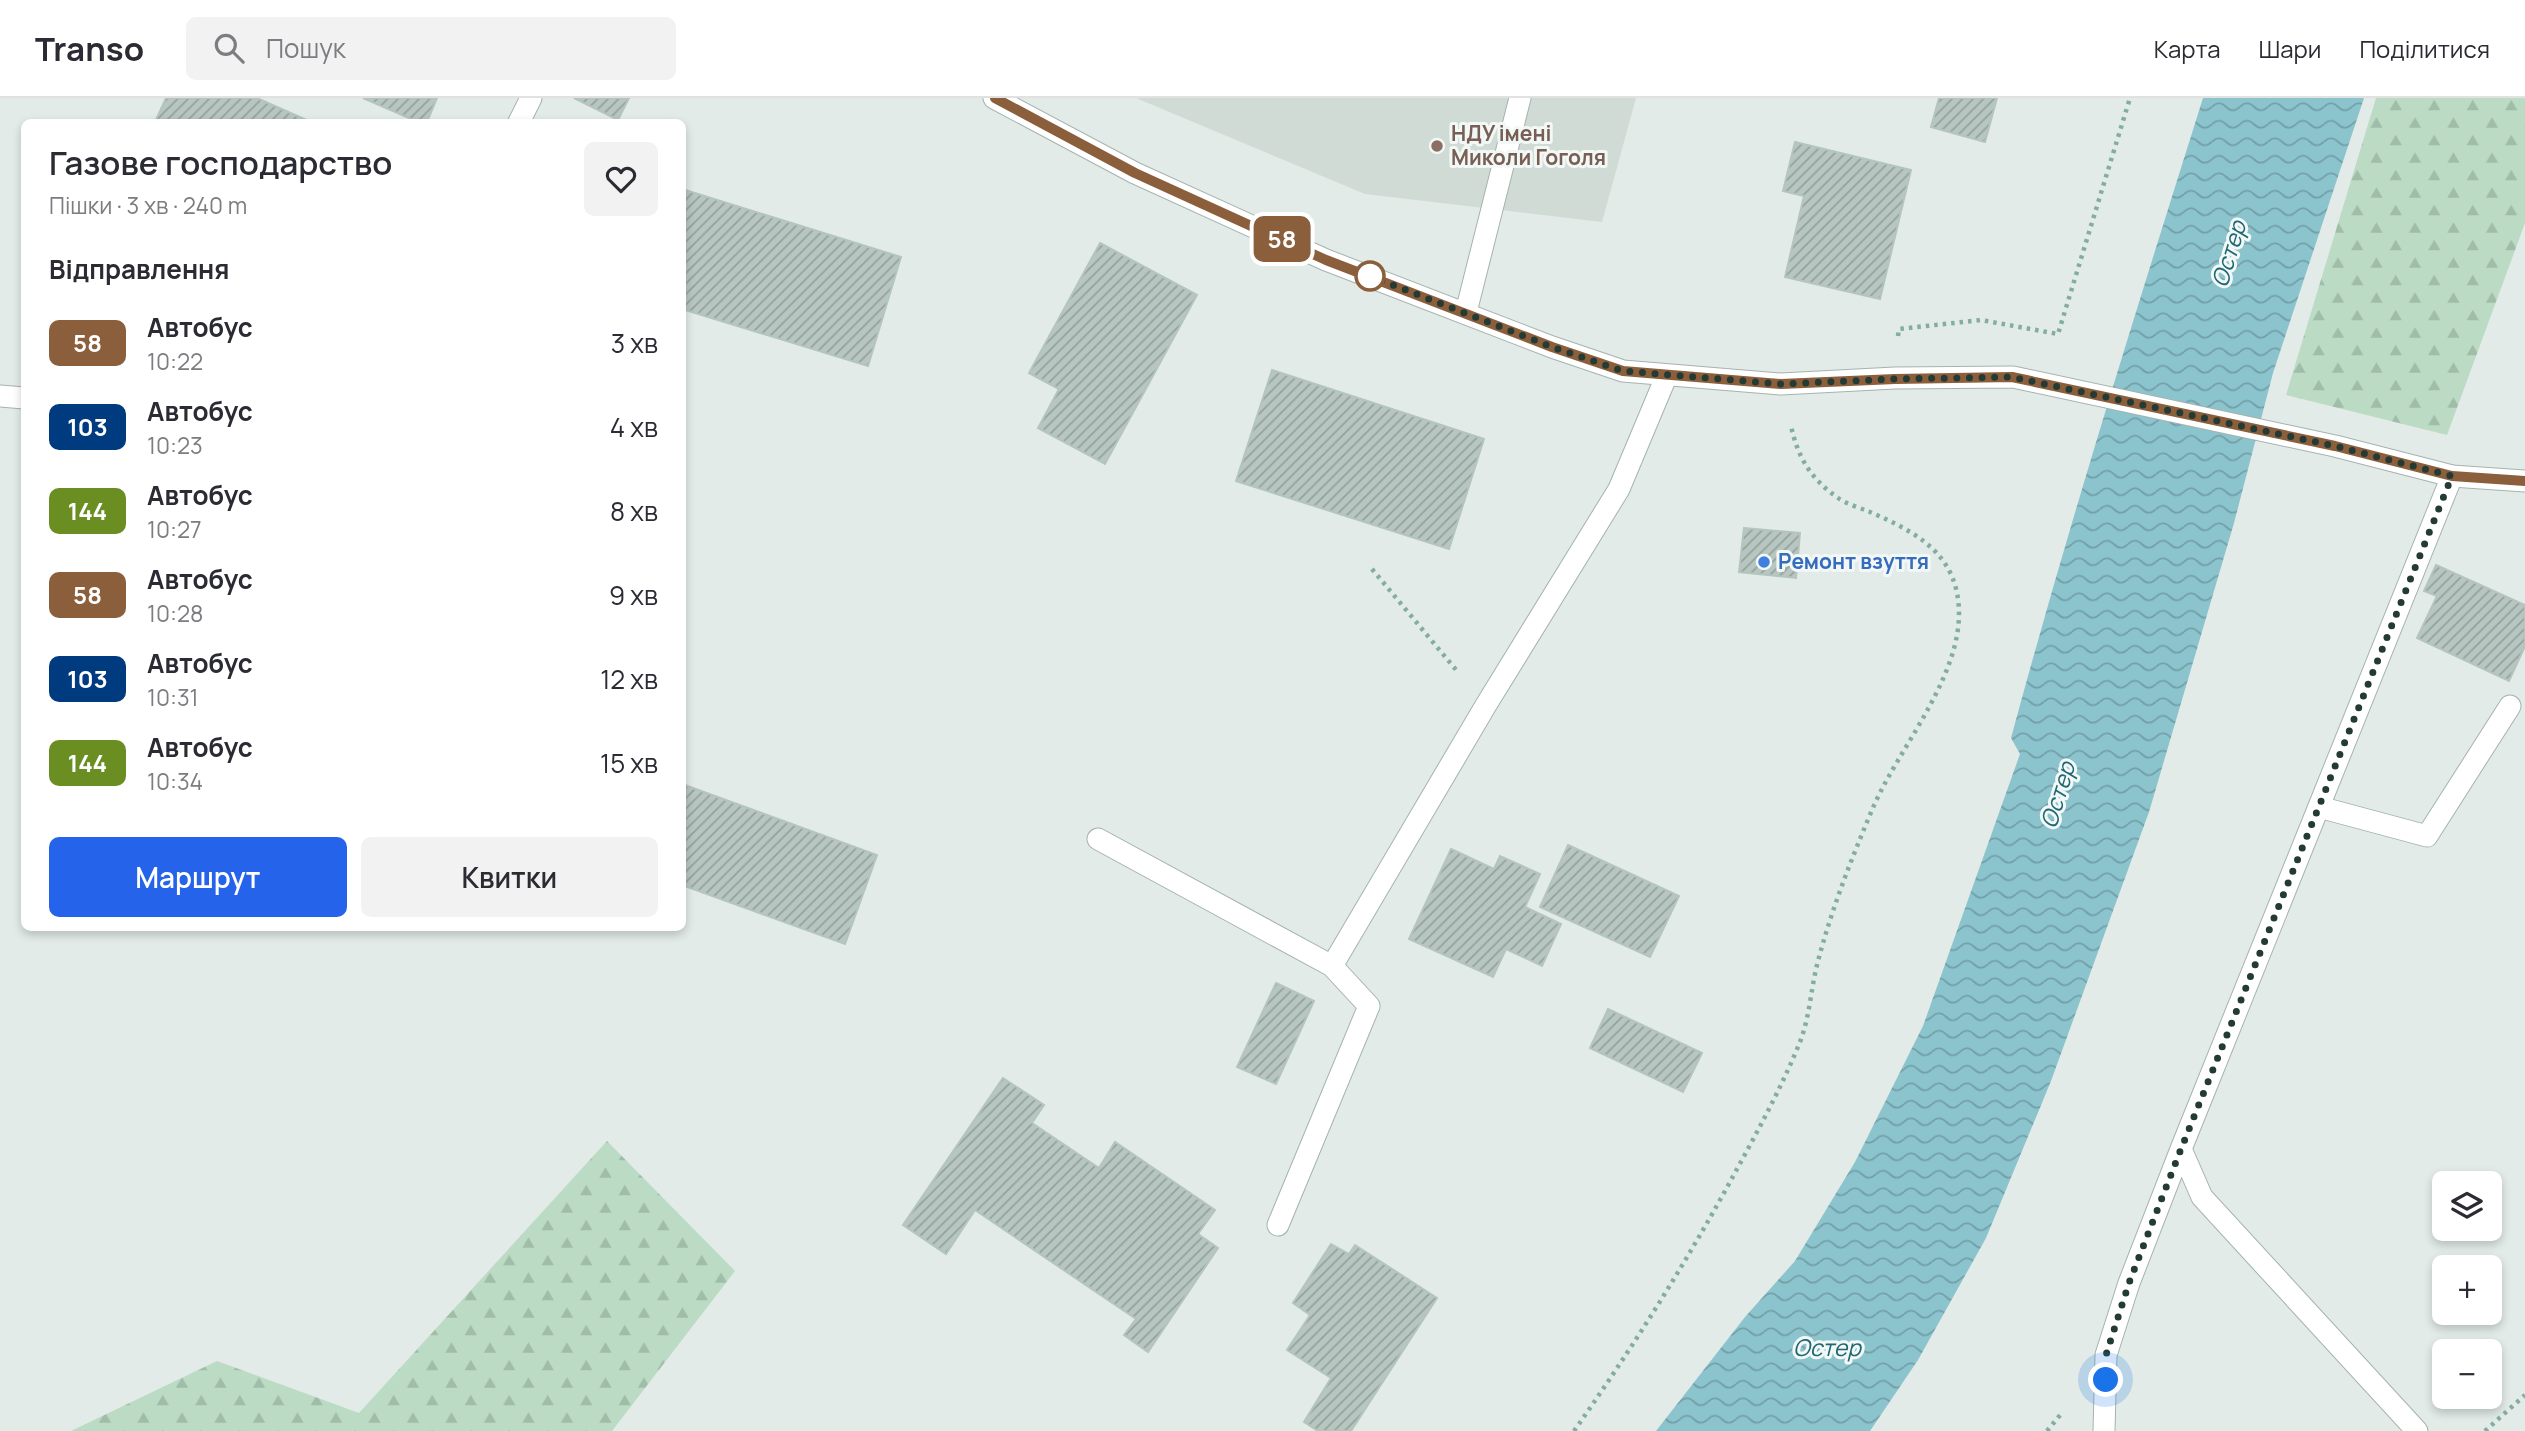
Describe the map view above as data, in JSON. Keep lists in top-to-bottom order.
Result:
{
  "water": ["Остер"],
  "places": ["НДУ імені Миколи Гоголя", "Ремонт взуття"],
  "lines": ["bus line 58"],
  "page": {
    "header": "Transo",
    "search": "Пошук",
    "nav": ["Карта", "Шари", "Поділитися"],
    "on_map": "58",
    "heading": [
      ["Газове господарство", "Пішки · 3 хв · 240 m"],
      "Відправлення"
    ],
    "list": [
      {
        "mark": "58",
        "name": "Автобус",
        "note": "10:22",
        "value": "3 хв"
      },
      {
        "mark": "103",
        "name": "Автобус",
        "note": "10:23",
        "value": "4 хв"
      },
      {
        "mark": "144",
        "name": "Автобус",
        "note": "10:27",
        "value": "8 хв"
      },
      {
        "mark": "58",
        "name": "Автобус",
        "note": "10:28",
        "value": "9 хв"
      },
      {
        "mark": "103",
        "name": "Автобус",
        "note": "10:31",
        "value": "12 хв"
      },
      {
        "mark": "144",
        "name": "Автобус",
        "note": "10:34",
        "value": "15 хв"
      }
    ],
    "buttons": ["Маршрут", "Квитки"],
    "map_buttons": ["+", "−"]
  }
}
